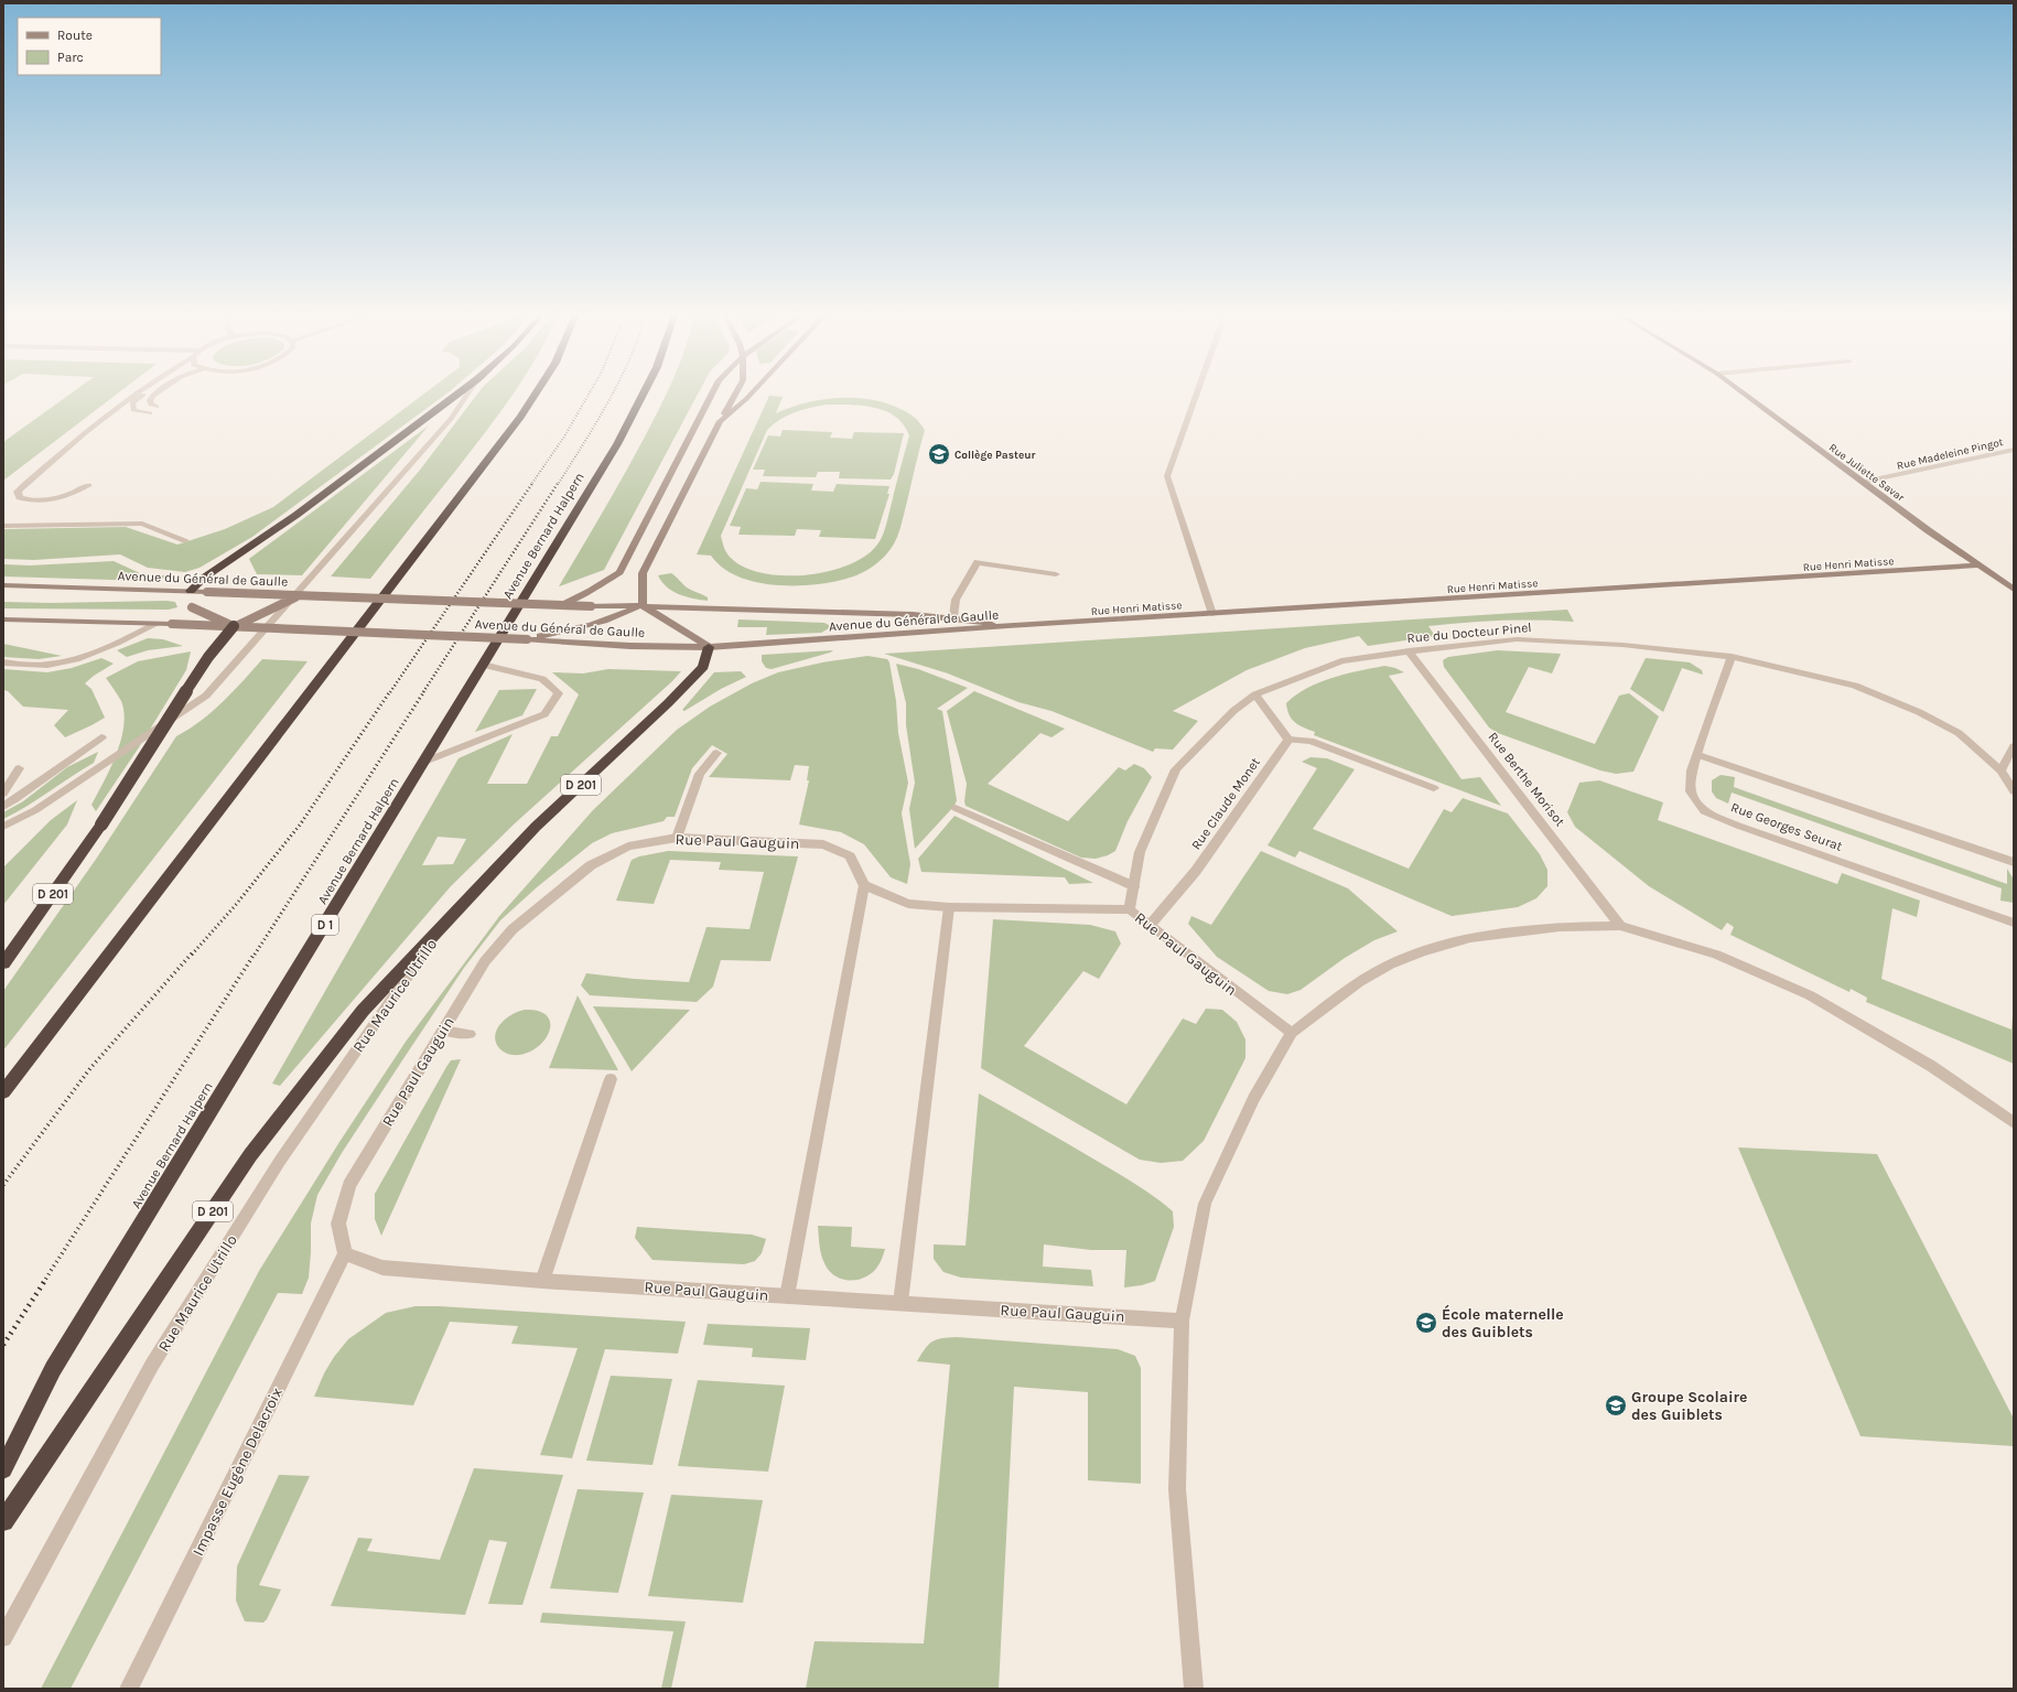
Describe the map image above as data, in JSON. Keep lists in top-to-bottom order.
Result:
{
  "streets": {
    "highway": ["Avenue Bernard Halpern", "D 201", "D 1"],
    "main road": ["Rue Juliette Savar", "Rue Henri Matisse", "Avenue du Général de Gaulle"],
    "street": [
      "Rue Madeleine Pingot",
      "Rue du Docteur Pinel",
      "Rue Berthe Morisot",
      "Rue Claude Monet",
      "Rue Georges Seurat",
      "Rue Paul Gauguin",
      "Rue Maurice Utrillo",
      "Impasse Eugène Delacroix"
    ]
  },
  "crossings": [
    ["Rue Madeleine Pingot", "Rue Juliette Savar"],
    ["Rue Juliette Savar", "Rue Henri Matisse"],
    ["Rue Henri Matisse", "Avenue du Général de Gaulle"],
    ["Avenue du Général de Gaulle", "D 201"],
    ["Rue du Docteur Pinel", "Rue Berthe Morisot"],
    ["Rue du Docteur Pinel", "Rue Georges Seurat"],
    ["Rue du Docteur Pinel", "Rue Paul Gauguin"],
    ["D 201", "Rue Maurice Utrillo"],
    ["Rue Claude Monet", "Rue Paul Gauguin"],
    ["Rue Paul Gauguin", "Impasse Eugène Delacroix"]
  ],
  "places": {
    "school or university": ["Collège Pasteur", "École maternelle des Guiblets", "Groupe Scolaire des Guiblets"]
  },
  "legend": ["Route", "Parc"]
}
